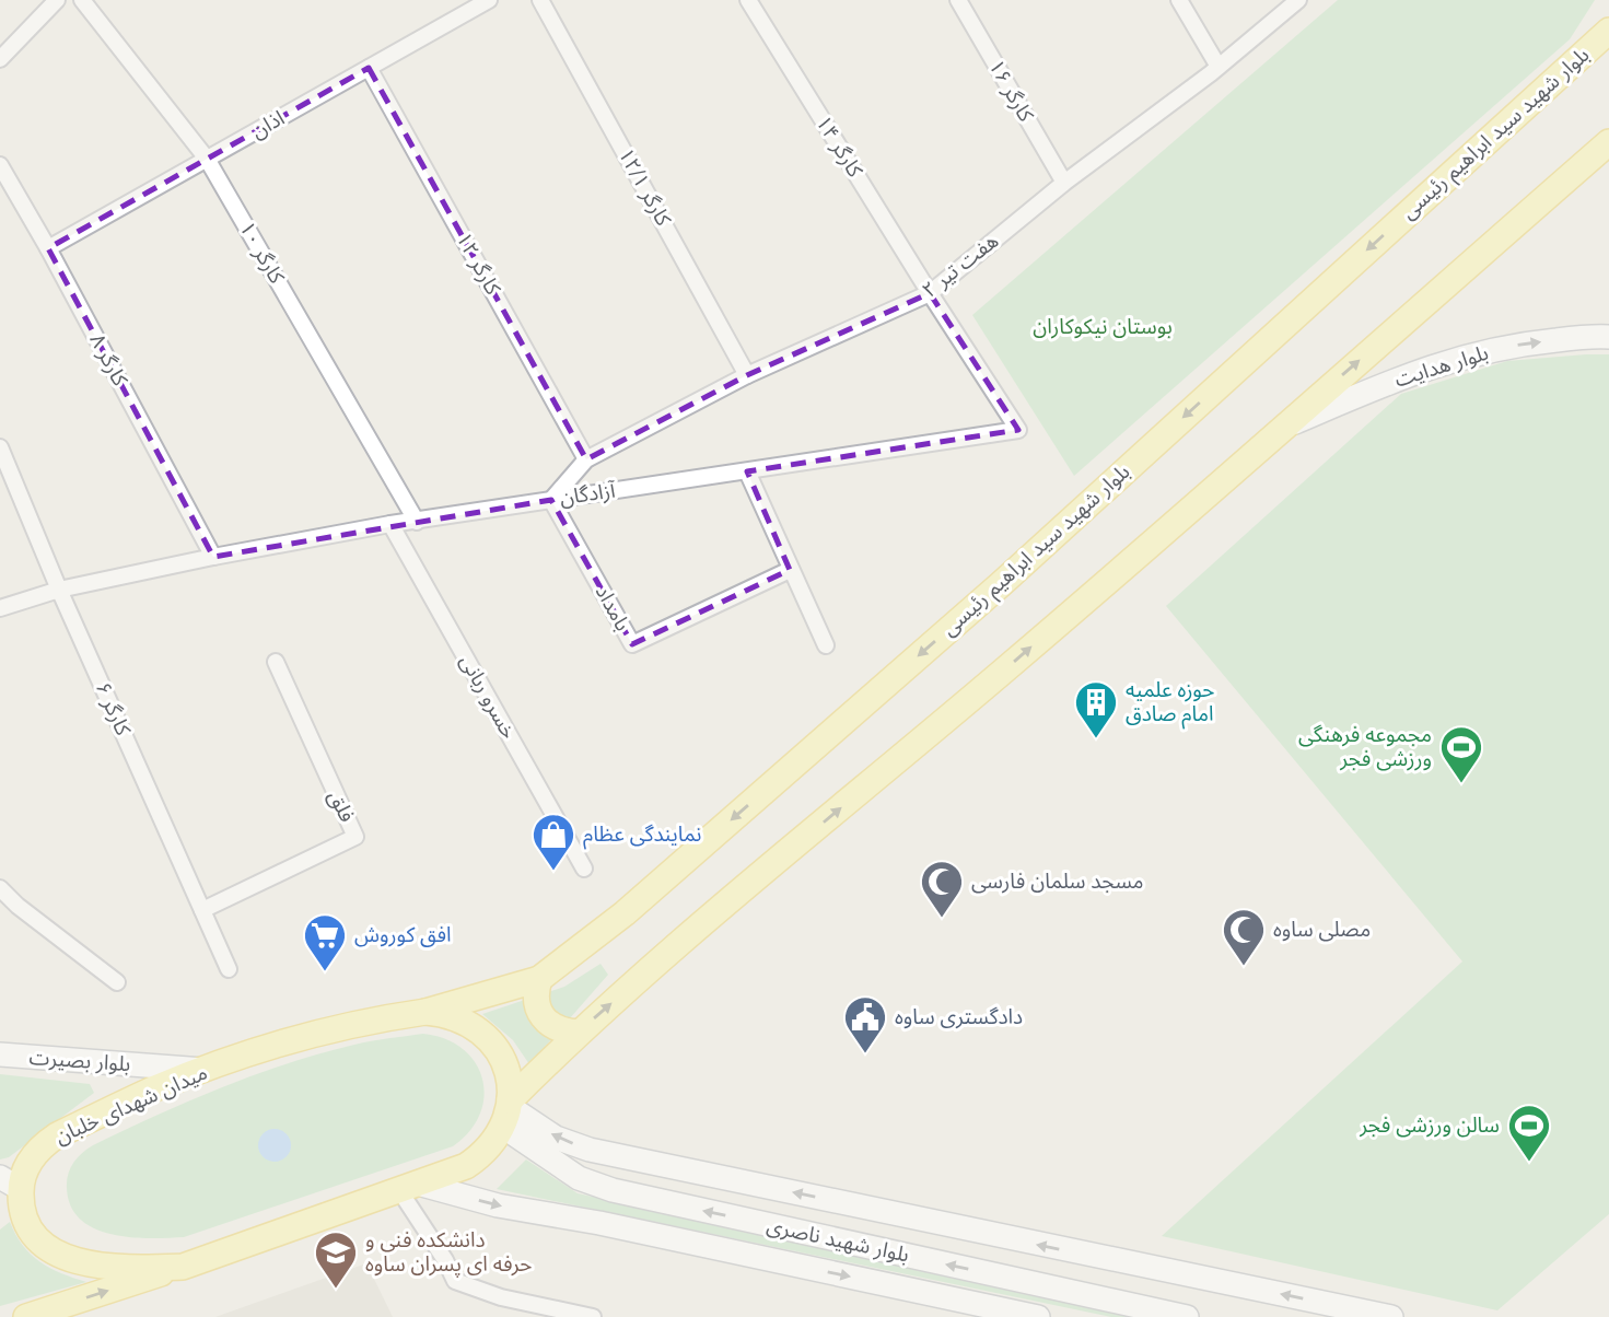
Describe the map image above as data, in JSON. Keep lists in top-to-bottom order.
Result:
{
  "streets": {
    "main road": [
      "بلوار شهید سید ابراهیم رئیسی",
      "بلوار هدایت",
      "بلوار بصیرت",
      "میدان شهدای خلبان",
      "بلوار شهید ناصری"
    ],
    "street": [
      "کارگر ۱۶",
      "اذان",
      "کارگر ۱۴",
      "کارگر ۱۲/۱",
      "کارگر ۱۰",
      "کارگر ۱۲",
      "هفت تیر ۲",
      "کارگر ۸",
      "آزادگان",
      "بامداد",
      "خسرو ربانی",
      "کارگر ۶",
      "فلق"
    ]
  },
  "crossings": [
    ["کارگر ۱۶", "هفت تیر ۲"],
    ["اذان", "کارگر ۱۰"],
    ["اذان", "کارگر ۱۲"],
    ["اذان", "کارگر ۸"],
    ["بلوار شهید سید ابراهیم رئیسی", "میدان شهدای خلبان"],
    ["کارگر ۱۴", "هفت تیر ۲"],
    ["کارگر ۱۴", "آزادگان"],
    ["کارگر ۱۲/۱", "هفت تیر ۲"],
    ["کارگر ۱۰", "آزادگان"],
    ["کارگر ۱۲", "هفت تیر ۲"],
    ["هفت تیر ۲", "آزادگان"],
    ["هفت تیر ۲", "بامداد"],
    ["کارگر ۸", "آزادگان"],
    ["آزادگان", "بامداد"],
    ["آزادگان", "خسرو ربانی"],
    ["آزادگان", "کارگر ۶"],
    ["کارگر ۶", "فلق"],
    ["بلوار بصیرت", "میدان شهدای خلبان"],
    ["میدان شهدای خلبان", "بلوار شهید ناصری"]
  ],
  "parks": ["بوستان نیکوکاران"],
  "places": {
    "building": ["حوزه علمیه امام صادق"],
    "sports": ["مجموعه فرهنگی ورزشی فجر", "سالن ورزشی فجر"],
    "shop": ["نمایندگی عظام"],
    "mosque": ["مسجد سلمان فارسی", "مصلی ساوه"],
    "supermarket": ["افق کوروش"],
    "public building": ["دادگستری ساوه"],
    "school or university": ["دانشکده فنی و حرفه ای پسران ساوه"]
  }
}
